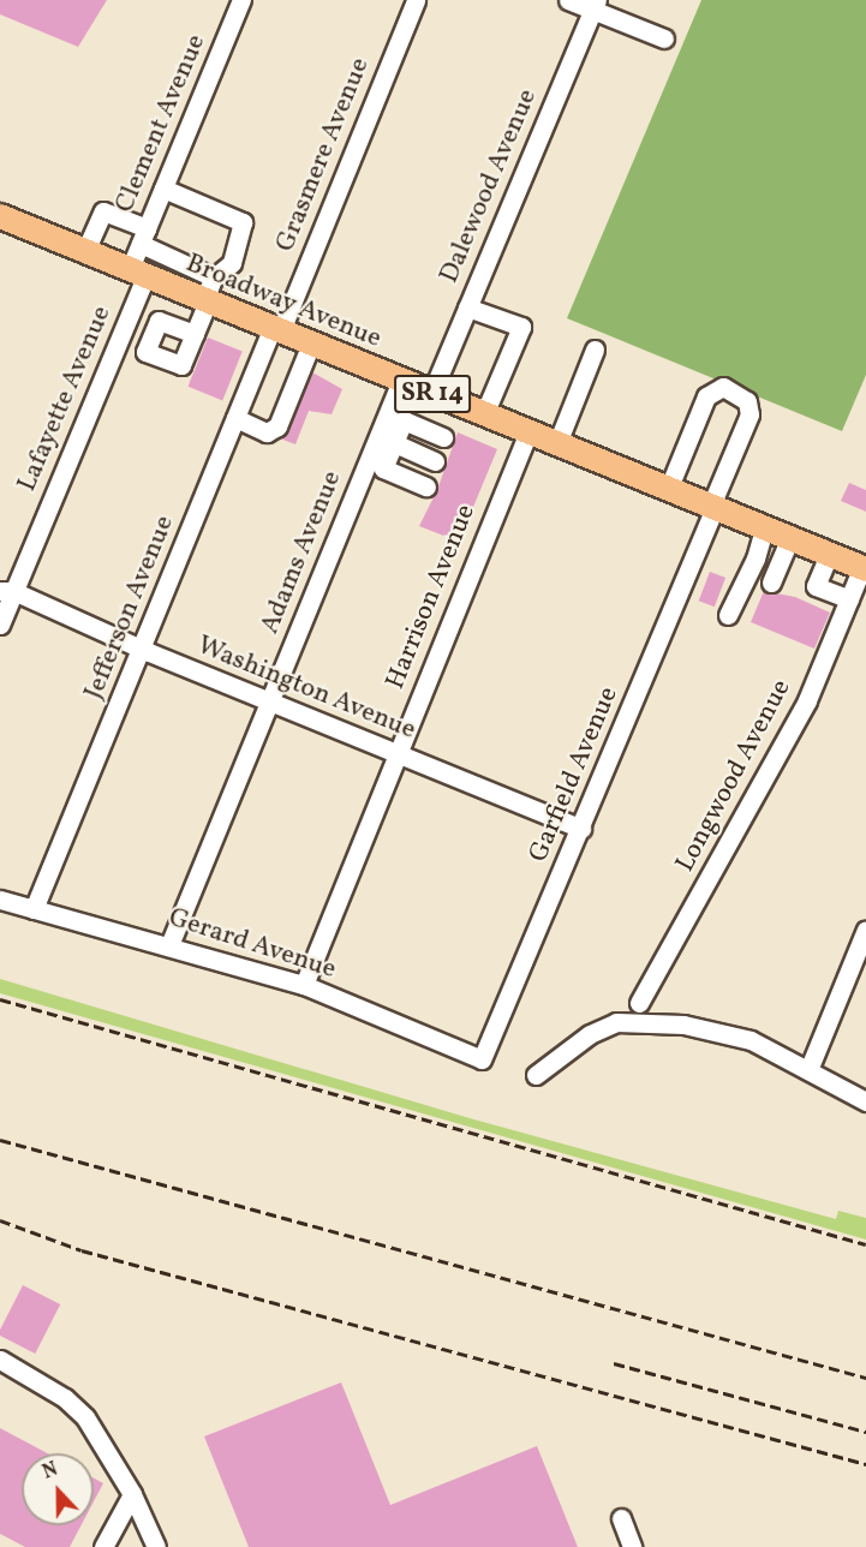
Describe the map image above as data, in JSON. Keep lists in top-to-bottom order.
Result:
{
  "streets": {
    "main road": ["Broadway Avenue", "SR 14"],
    "street": [
      "Clement Avenue",
      "Grasmere Avenue",
      "Dalewood Avenue",
      "Lafayette Avenue",
      "Adams Avenue",
      "Harrison Avenue",
      "Jefferson Avenue",
      "Washington Avenue",
      "Garfield Avenue",
      "Longwood Avenue",
      "Gerard Avenue"
    ]
  },
  "crossings": [
    ["Clement Avenue", "Broadway Avenue"],
    ["Clement Avenue", "Lafayette Avenue"],
    ["Grasmere Avenue", "Broadway Avenue"],
    ["Grasmere Avenue", "Jefferson Avenue"],
    ["Dalewood Avenue", "Broadway Avenue"],
    ["Broadway Avenue", "Lafayette Avenue"],
    ["Broadway Avenue", "Adams Avenue"],
    ["Broadway Avenue", "Harrison Avenue"],
    ["Broadway Avenue", "Jefferson Avenue"],
    ["Broadway Avenue", "Garfield Avenue"],
    ["Broadway Avenue", "Longwood Avenue"],
    ["Lafayette Avenue", "Washington Avenue"],
    ["Adams Avenue", "Washington Avenue"],
    ["Adams Avenue", "Gerard Avenue"],
    ["Harrison Avenue", "Washington Avenue"],
    ["Harrison Avenue", "Gerard Avenue"],
    ["Jefferson Avenue", "Washington Avenue"],
    ["Jefferson Avenue", "Gerard Avenue"],
    ["Washington Avenue", "Garfield Avenue"],
    ["Garfield Avenue", "Gerard Avenue"]
  ],
  "north": "top"
}
